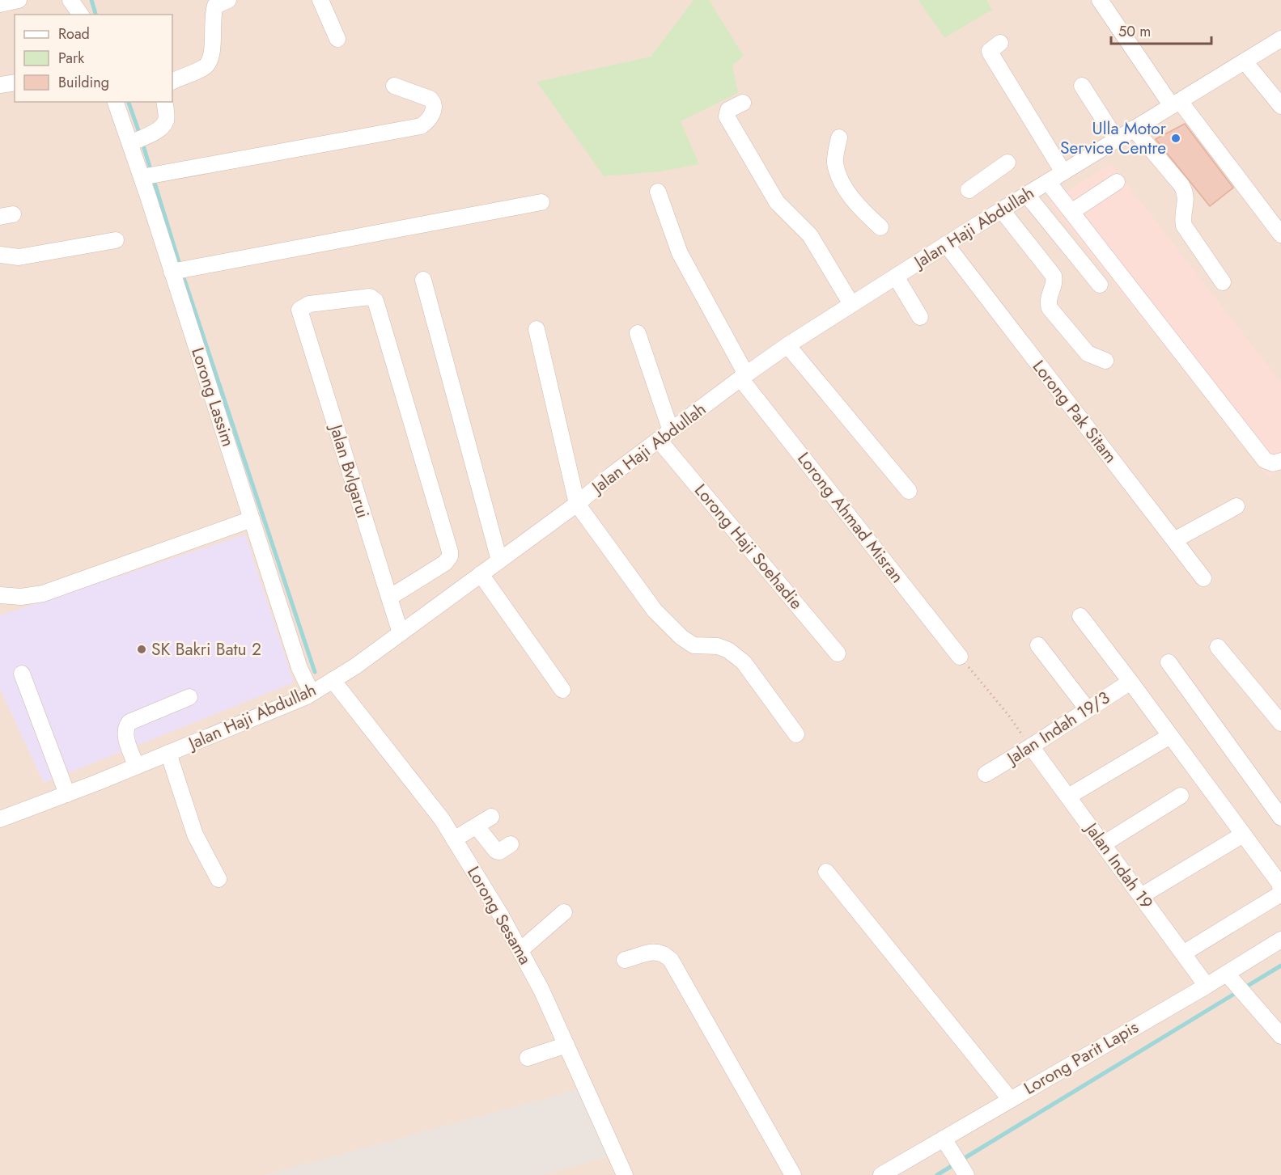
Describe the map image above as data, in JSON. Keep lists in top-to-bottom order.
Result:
{
  "streets": {
    "street": [
      "Jalan Haji Abdullah",
      "Lorong Lassim",
      "Lorong Pak Sitam",
      "Jalan Bvlgarui",
      "Lorong Ahmad Misran",
      "Lorong Haji Soehadie",
      "Jalan Indah 19/3",
      "Jalan Indah 19",
      "Lorong Sesama",
      "Lorong Parit Lapis"
    ]
  },
  "crossings": [
    ["Jalan Haji Abdullah", "Lorong Lassim"],
    ["Jalan Haji Abdullah", "Lorong Pak Sitam"],
    ["Jalan Haji Abdullah", "Jalan Bvlgarui"],
    ["Jalan Haji Abdullah", "Lorong Ahmad Misran"],
    ["Jalan Haji Abdullah", "Lorong Haji Soehadie"],
    ["Jalan Haji Abdullah", "Lorong Sesama"],
    ["Jalan Indah 19/3", "Jalan Indah 19"],
    ["Jalan Indah 19", "Lorong Parit Lapis"]
  ],
  "places": ["Ulla Motor Service Centre", "SK Bakri Batu 2"],
  "legend": ["Road", "Park", "Building"],
  "scale_bar": "50 m"
}
